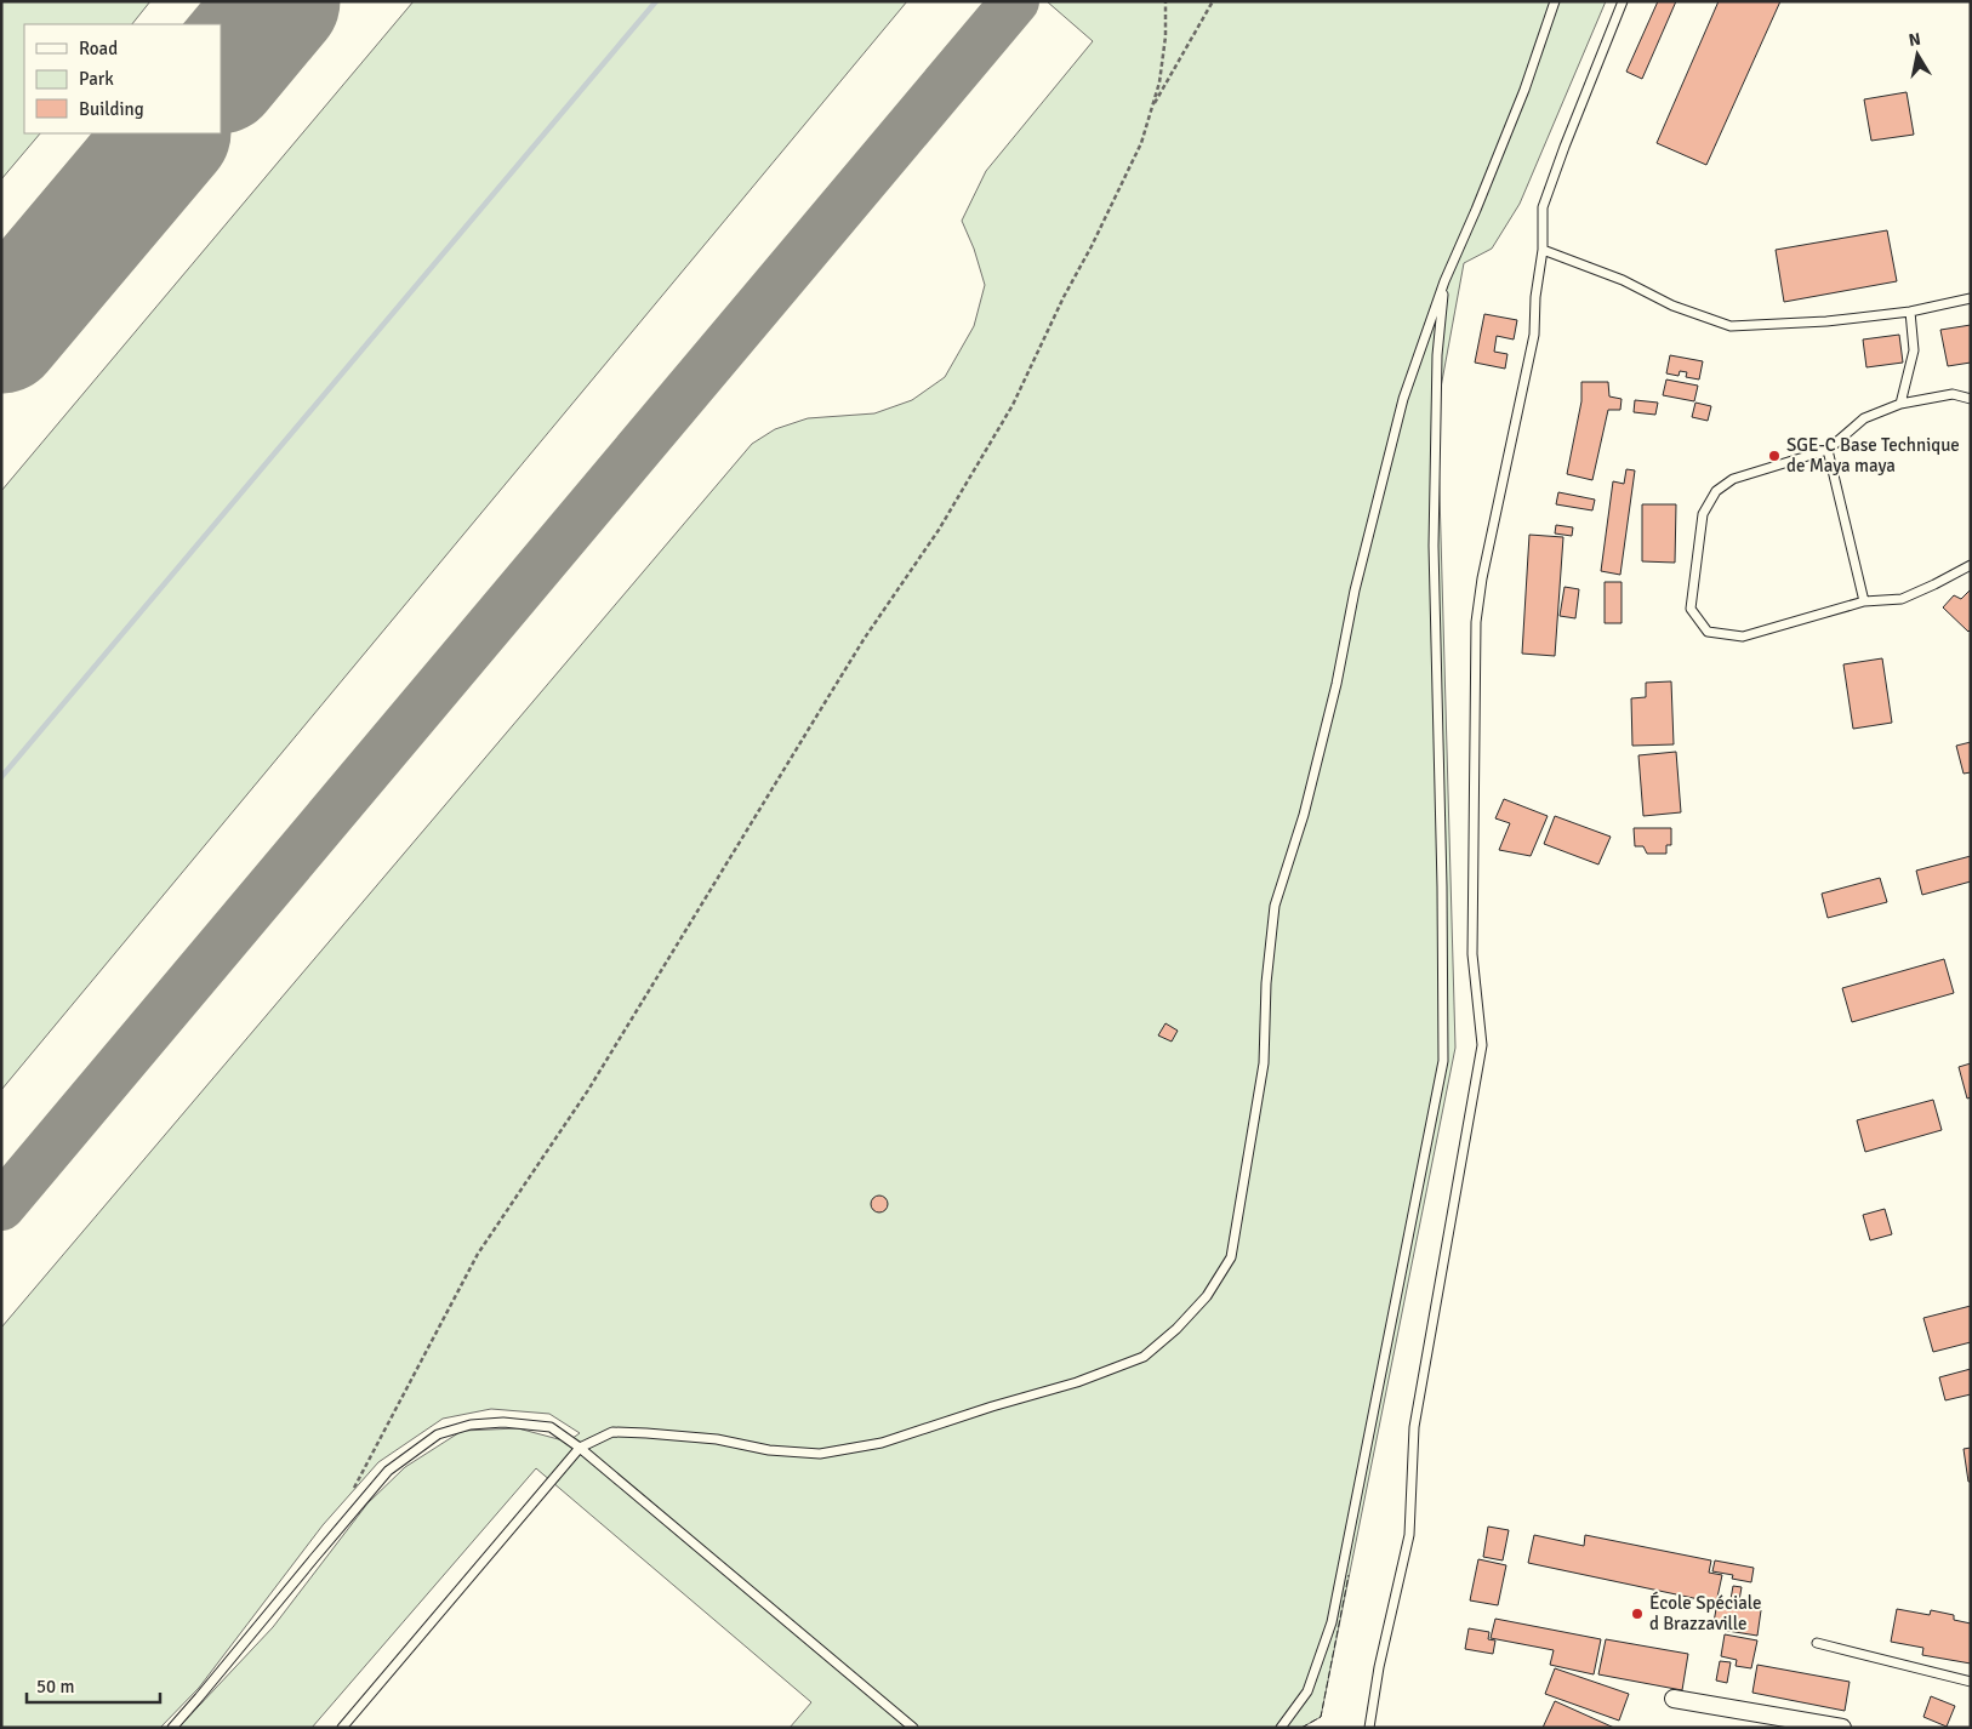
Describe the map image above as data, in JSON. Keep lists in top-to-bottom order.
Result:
{
  "places": ["SGE-C Base Technique de Maya maya", "École Spéciale d Brazzaville"],
  "legend": ["Road", "Park", "Building"],
  "scale_bar": "50 m",
  "north": "top"
}
